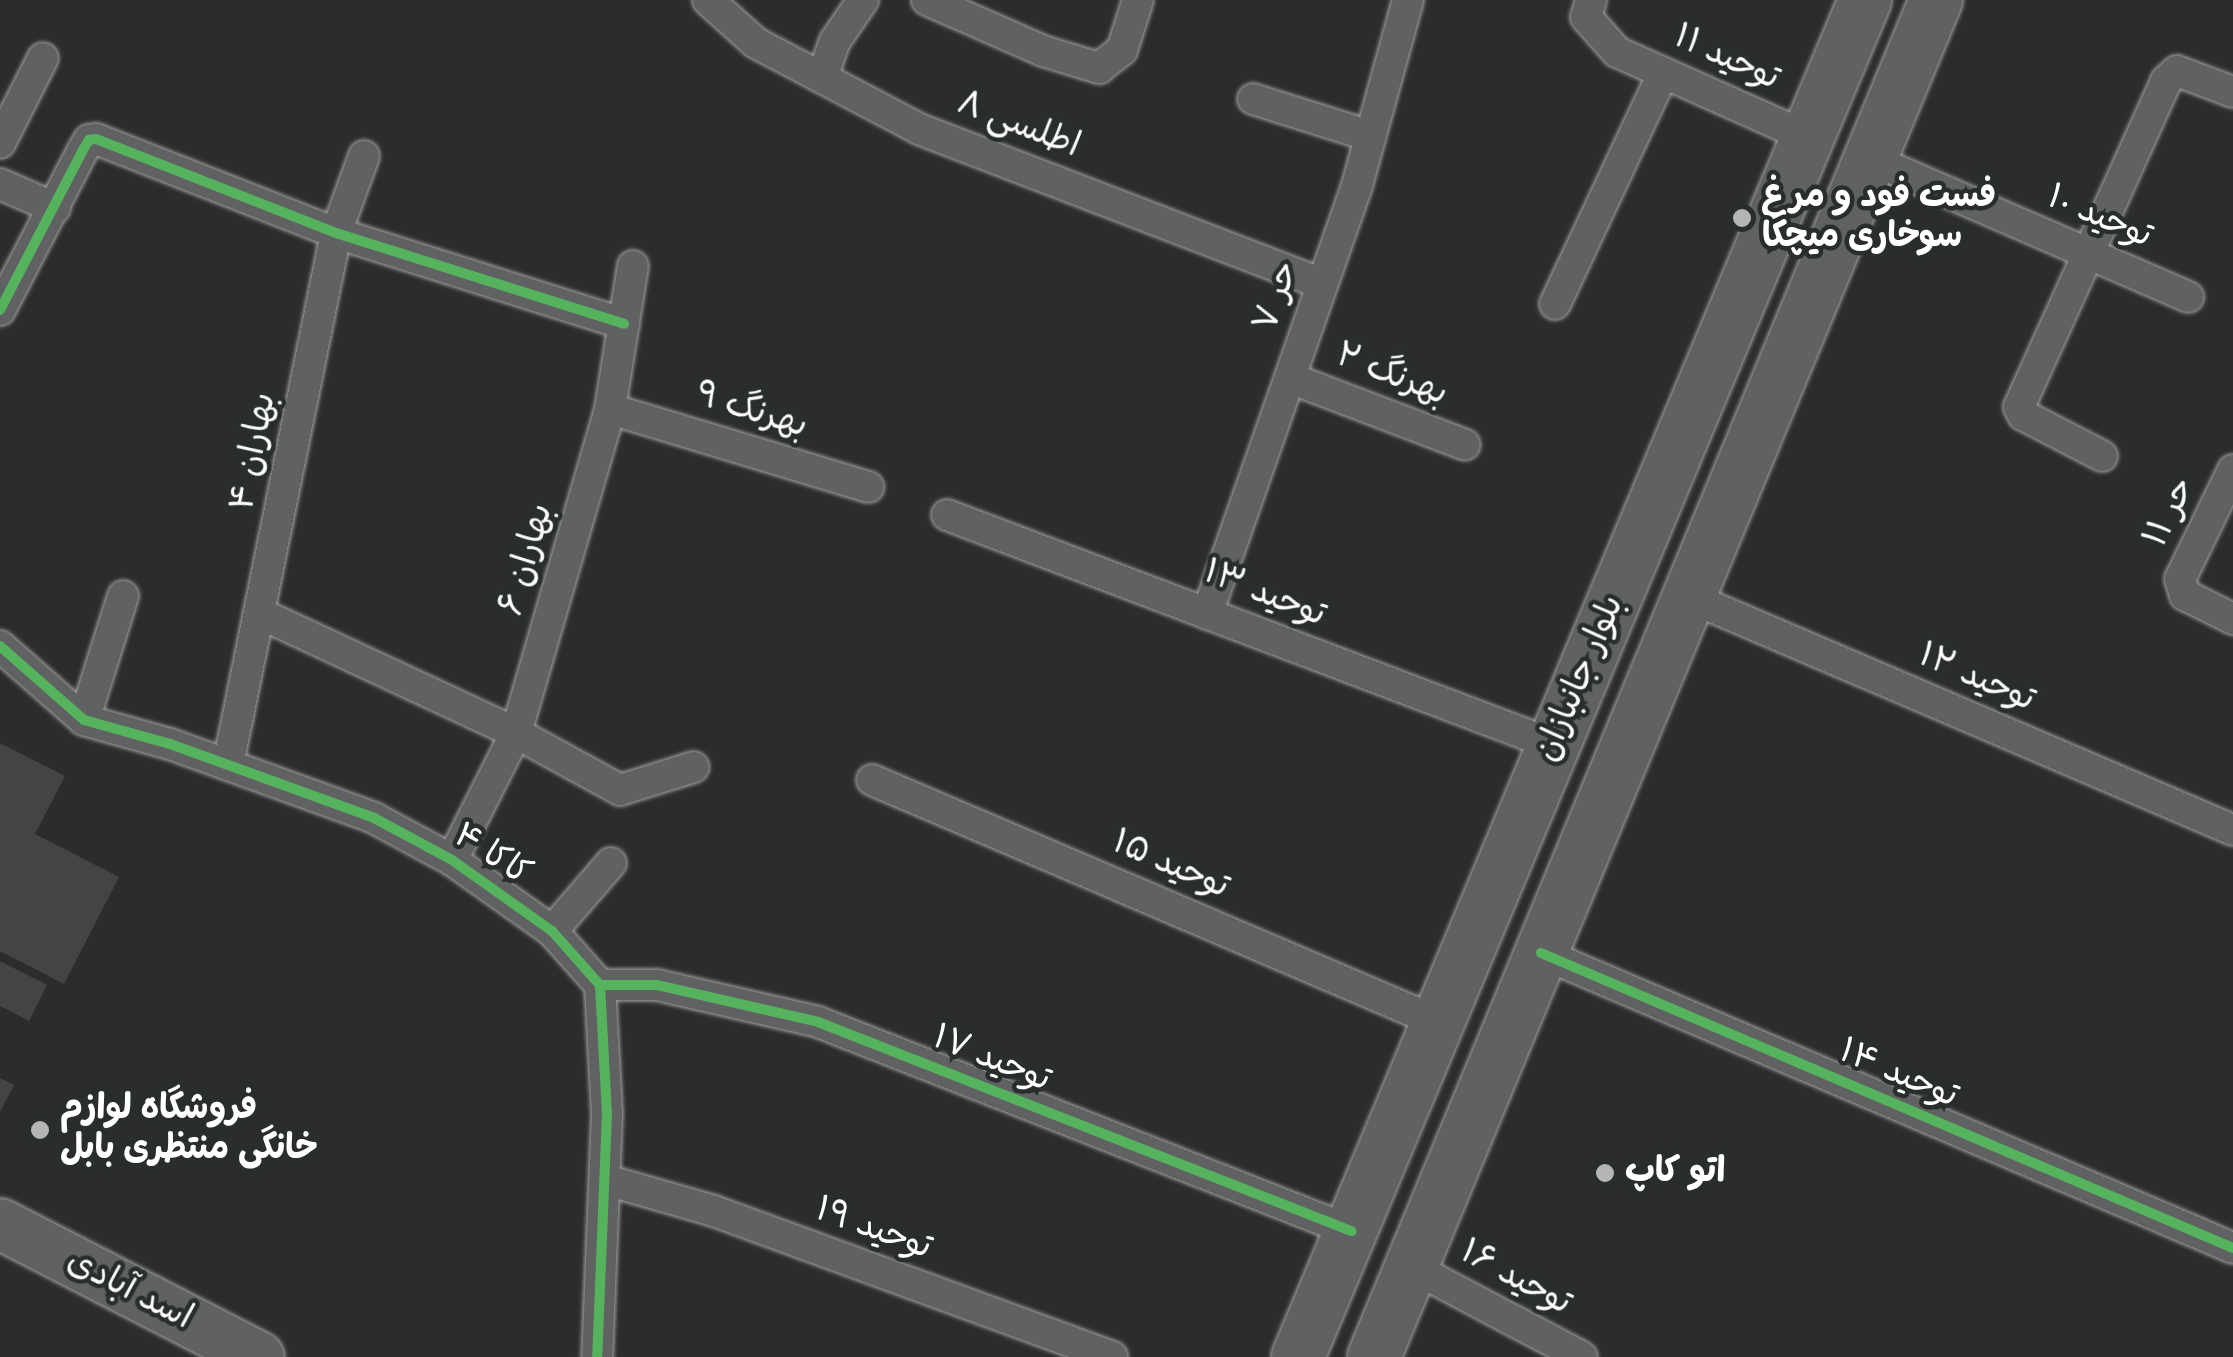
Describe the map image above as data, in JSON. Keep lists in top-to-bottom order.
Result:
{
  "streets": {
    "highway": ["بلوار جانبازان"],
    "main road": ["اسد آبادی"],
    "street": [
      "توحید ۱۱",
      "اطلسی ۸",
      "توحید ۱۰",
      "حر ۷",
      "بهرنگ ۲",
      "بهرنگ ۹",
      "بهاران ۴",
      "حر ۱۱",
      "بهاران ۶",
      "توحید ۱۳",
      "توحید ۱۲",
      "کاکا ۴",
      "توحید ۱۵",
      "توحید ۱۷",
      "توحید ۱۴",
      "توحید ۱۹",
      "توحید ۱۶"
    ]
  },
  "crossings": [
    ["توحید ۱۱", "بلوار جانبازان"],
    ["اطلسی ۸", "حر ۷"],
    ["توحید ۱۰", "بلوار جانبازان"],
    ["حر ۷", "بهرنگ ۲"],
    ["حر ۷", "توحید ۱۳"],
    ["بهرنگ ۹", "بهاران ۶"],
    ["بهاران ۴", "کاکا ۴"],
    ["بهاران ۶", "کاکا ۴"],
    ["توحید ۱۳", "بلوار جانبازان"],
    ["بلوار جانبازان", "توحید ۱۲"],
    ["بلوار جانبازان", "توحید ۱۵"],
    ["بلوار جانبازان", "توحید ۱۷"],
    ["بلوار جانبازان", "توحید ۱۴"],
    ["بلوار جانبازان", "توحید ۱۶"],
    ["کاکا ۴", "توحید ۱۷"]
  ],
  "places": ["فست فود و مرغ سوخاری میچکا", "فروشگاه لوازم خانگی منتظری بابل", "اتو کاپ"]
}
